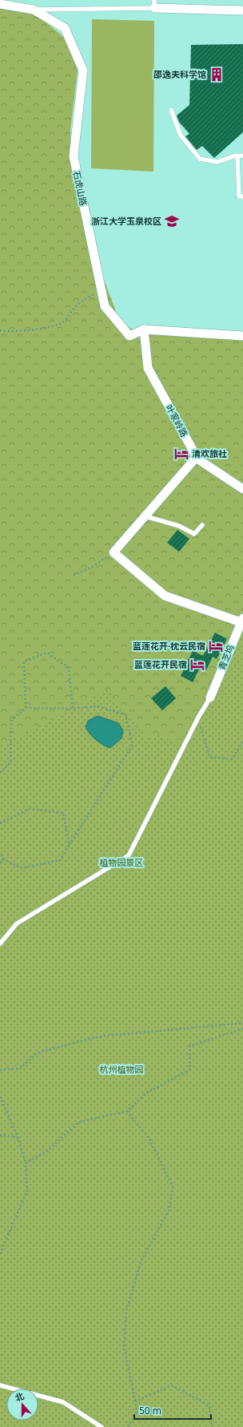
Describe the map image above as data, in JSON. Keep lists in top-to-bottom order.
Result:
{
  "streets": {
    "street": ["石虎山路", "叶家岭路", "青芝坞"]
  },
  "crossings": [
    ["石虎山路", "叶家岭路"]
  ],
  "parks": ["植物园景区", "杭州植物园"],
  "places": {
    "building": ["邵逸夫科学馆"],
    "school or university": ["浙江大学玉泉校区"],
    "hotel": ["清欢旅社", "蓝莲花开·枕云民宿", "蓝莲花开民宿"]
  },
  "scale_bar": "50 m",
  "north": "top"
}
